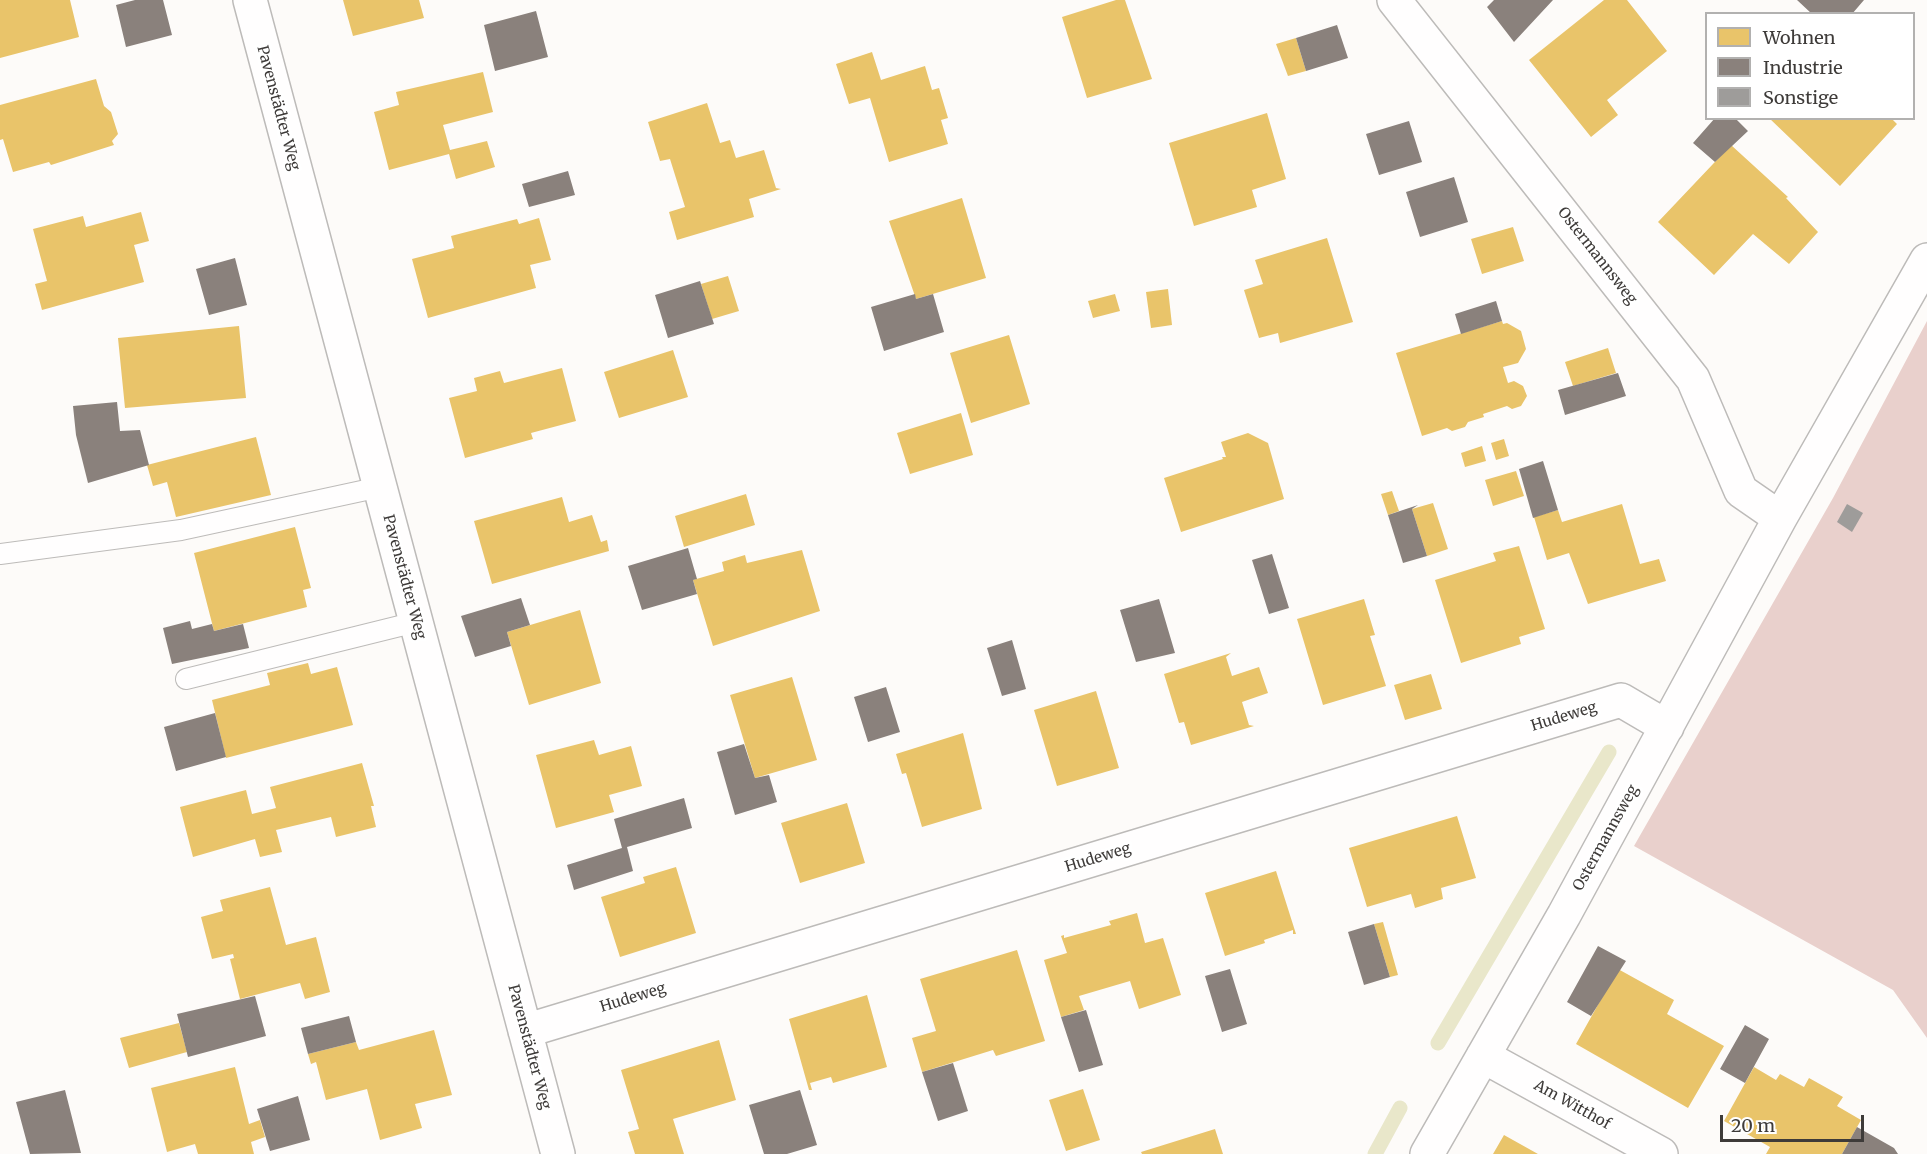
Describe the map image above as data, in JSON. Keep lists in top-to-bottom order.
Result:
{
  "streets": {
    "street": [
      "Pavenstädter Weg",
      "Ostermannsweg",
      "Hudeweg",
      "Am Witthof"
    ]
  },
  "crossings": [
    ["Pavenstädter Weg", "Hudeweg"],
    ["Ostermannsweg", "Hudeweg"],
    ["Ostermannsweg", "Am Witthof"]
  ],
  "legend": ["Wohnen", "Industrie", "Sonstige"],
  "scale_bar": "20 m"
}
